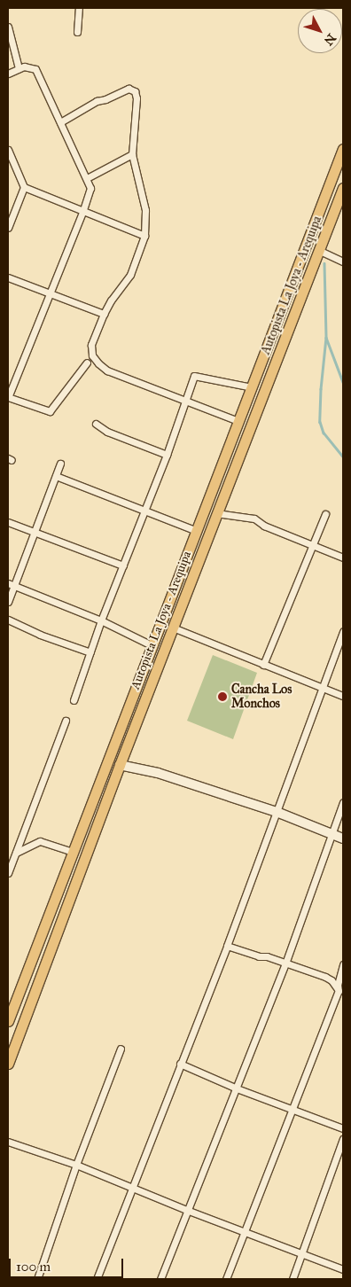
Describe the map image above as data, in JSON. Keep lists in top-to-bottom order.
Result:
{
  "streets": {
    "main road": ["Autopista La Joya - Arequipa"]
  },
  "places": ["Cancha Los Monchos"],
  "scale_bar": "100 m",
  "north": "bottom right"
}
